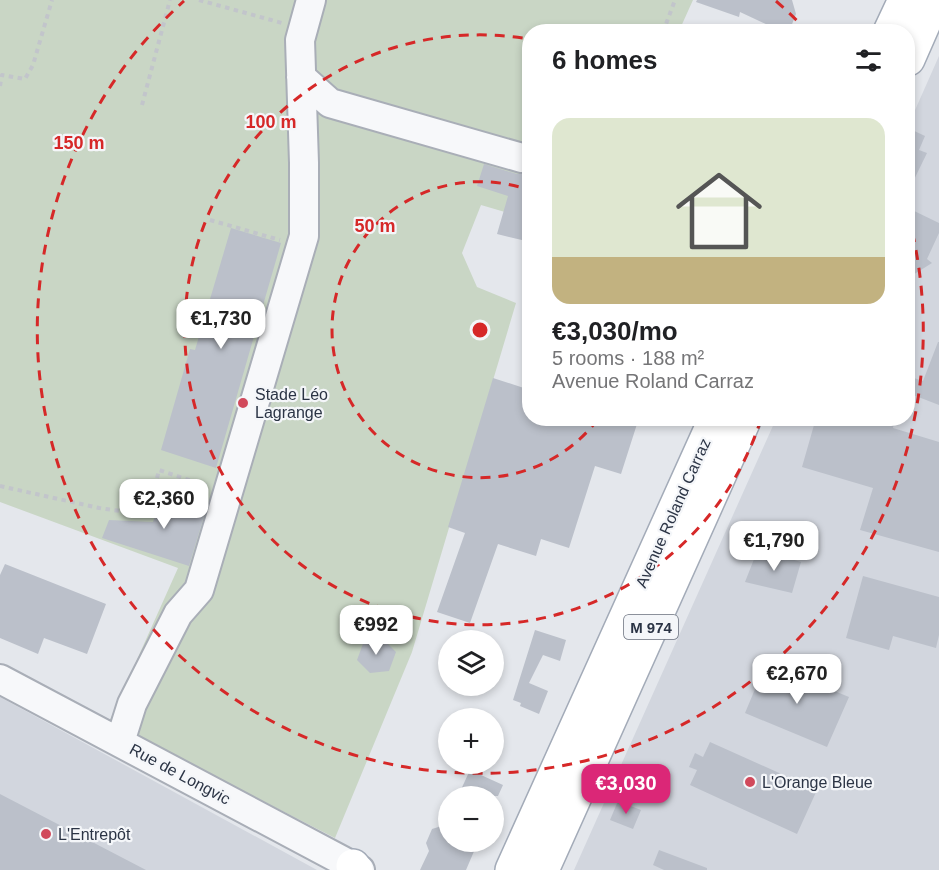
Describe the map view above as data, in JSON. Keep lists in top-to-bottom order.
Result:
{
  "streets": {
    "main road": ["Avenue Roland Carraz", "M 974"],
    "street": ["Rue de Longvic"]
  },
  "places": ["Stade Léo Lagrange", "L'Orange Bleue", "L'Entrepôt"],
  "page": {
    "heading": "6 homes",
    "list": [
      {
        "name": "€3,030/mo",
        "note": "5 rooms · 188 m² · Avenue Roland Carraz"
      }
    ],
    "price": [
      "€1,730",
      "€2,360",
      "€1,790",
      "€992",
      "€2,670",
      "€3,030"
    ],
    "map_buttons": ["+", "−"]
  },
  "rings": ["100 m", "150 m", "50 m"]
}
